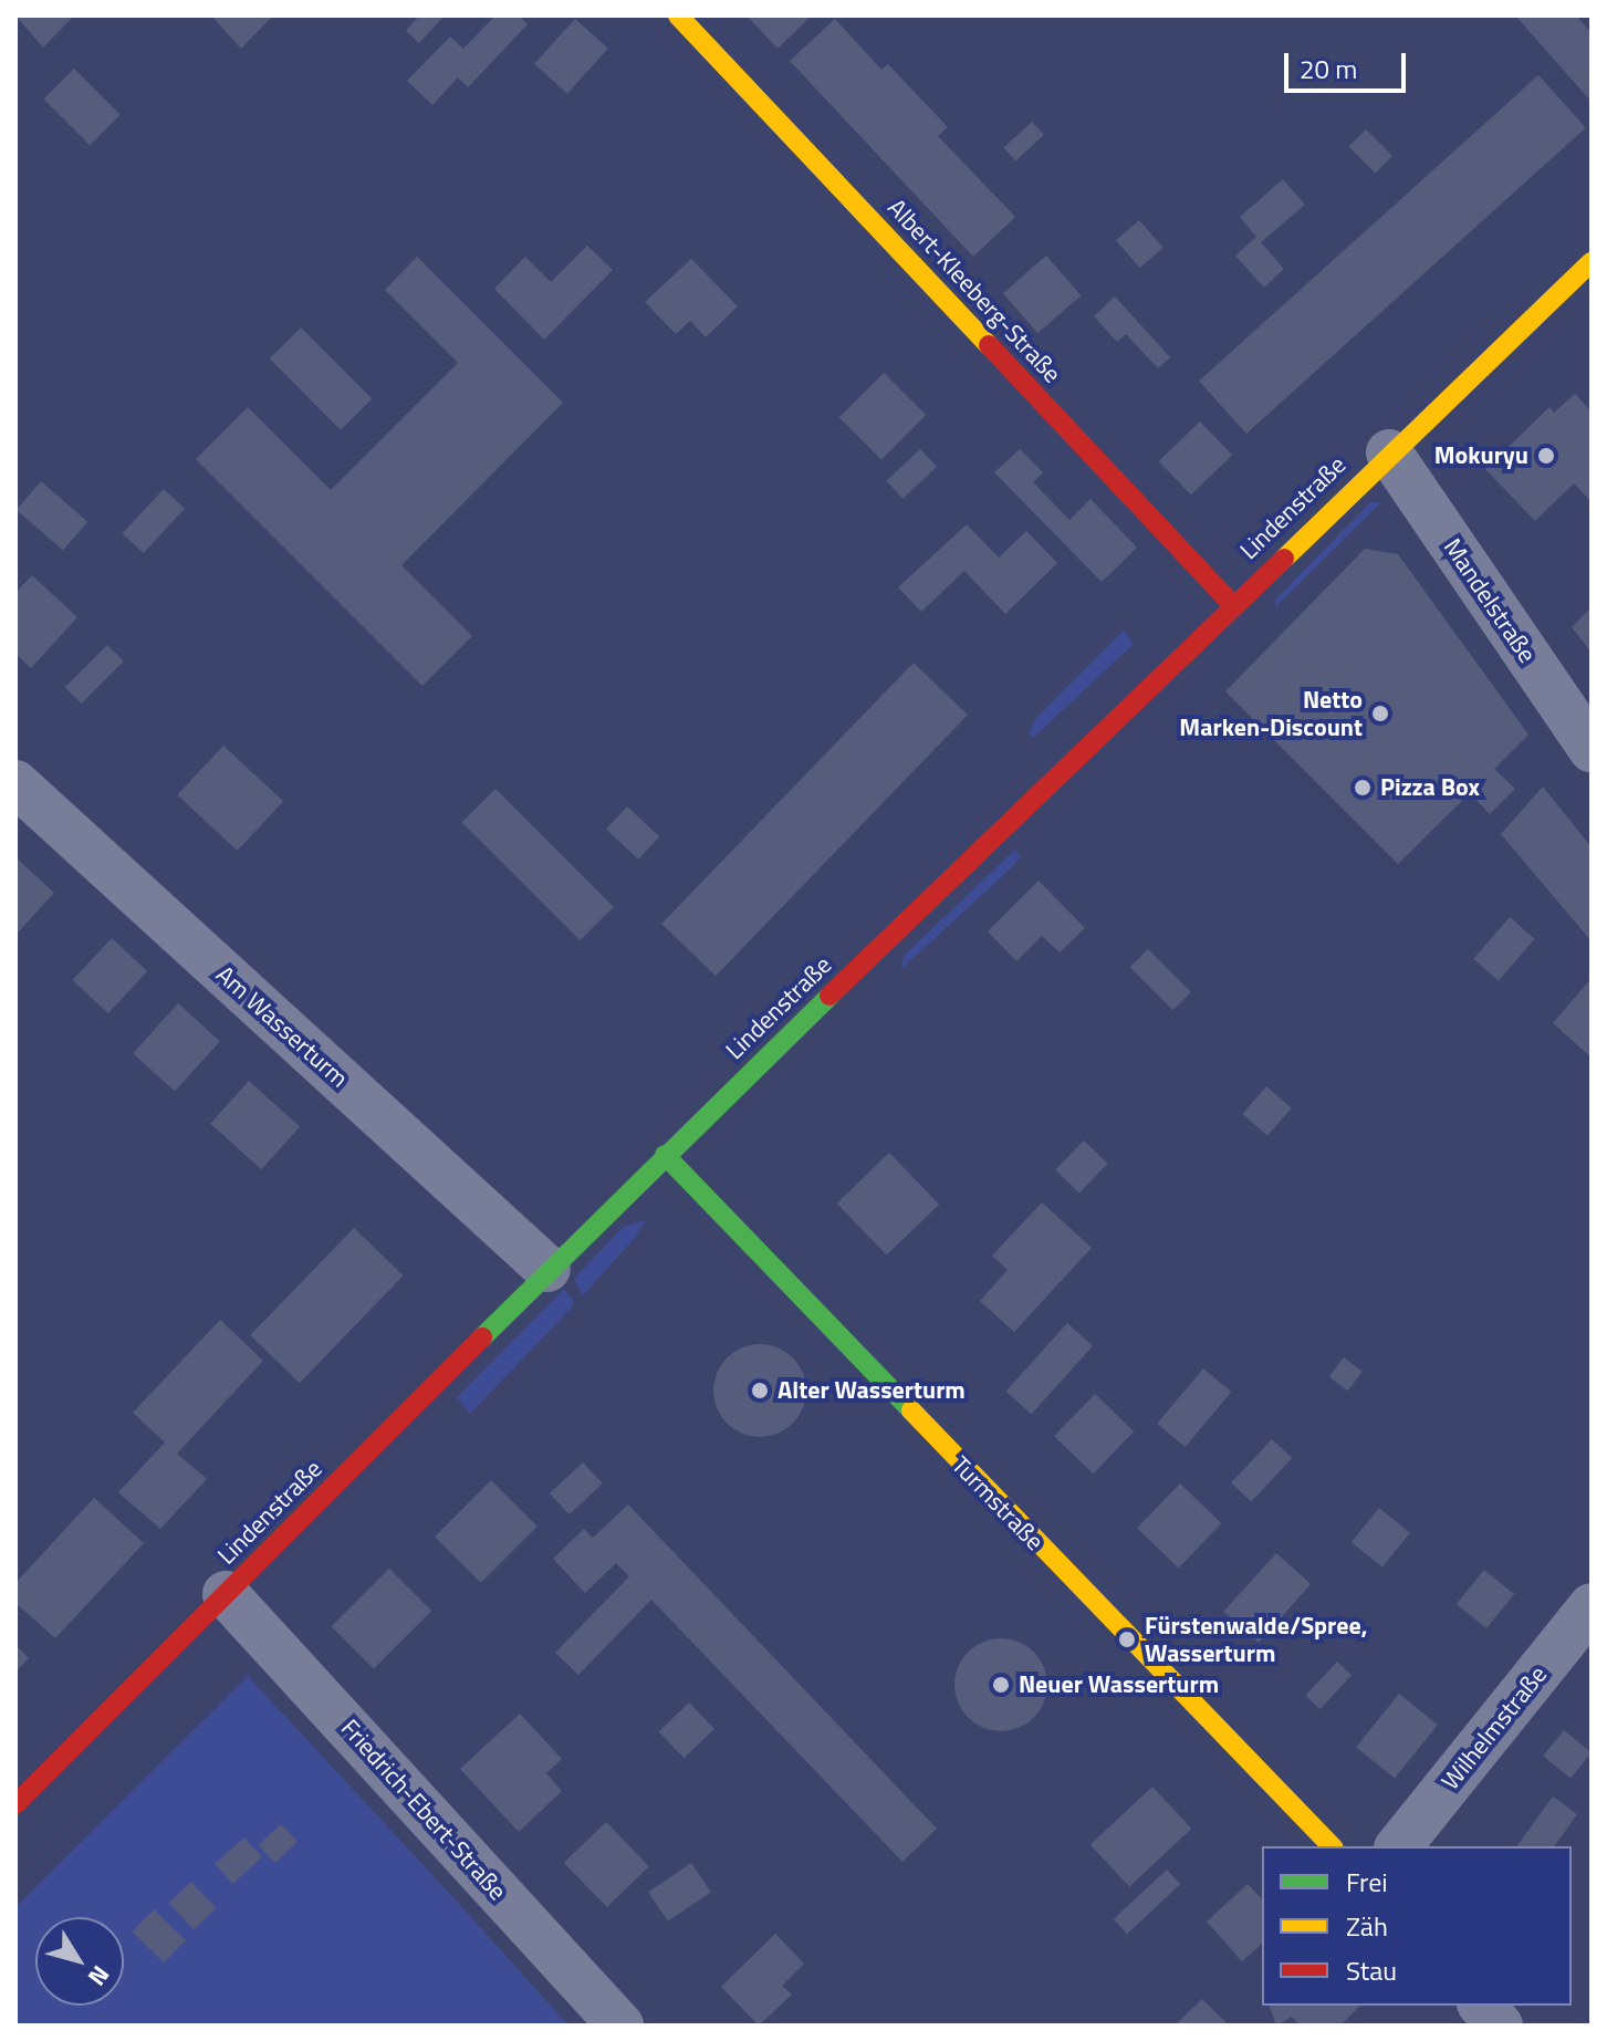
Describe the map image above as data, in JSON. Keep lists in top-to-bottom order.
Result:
{
  "streets": {
    "street": [
      "Albert-Kleeberg-Straße",
      "Lindenstraße",
      "Mandelstraße",
      "Am Wasserturm",
      "Turmstraße",
      "Wilhelmstraße",
      "Friedrich-Ebert-Straße"
    ]
  },
  "crossings": [
    ["Albert-Kleeberg-Straße", "Lindenstraße"],
    ["Lindenstraße", "Mandelstraße"],
    ["Lindenstraße", "Am Wasserturm"],
    ["Lindenstraße", "Turmstraße"],
    ["Lindenstraße", "Friedrich-Ebert-Straße"]
  ],
  "places": [
    "Mokuryu",
    "Netto Marken-Discount",
    "Pizza Box",
    "Alter Wasserturm",
    "Fürstenwalde/Spree, Wasserturm",
    "Neuer Wasserturm"
  ],
  "legend": ["Frei", "Zäh", "Stau"],
  "scale_bar": "20 m",
  "north": "bottom right"
}
